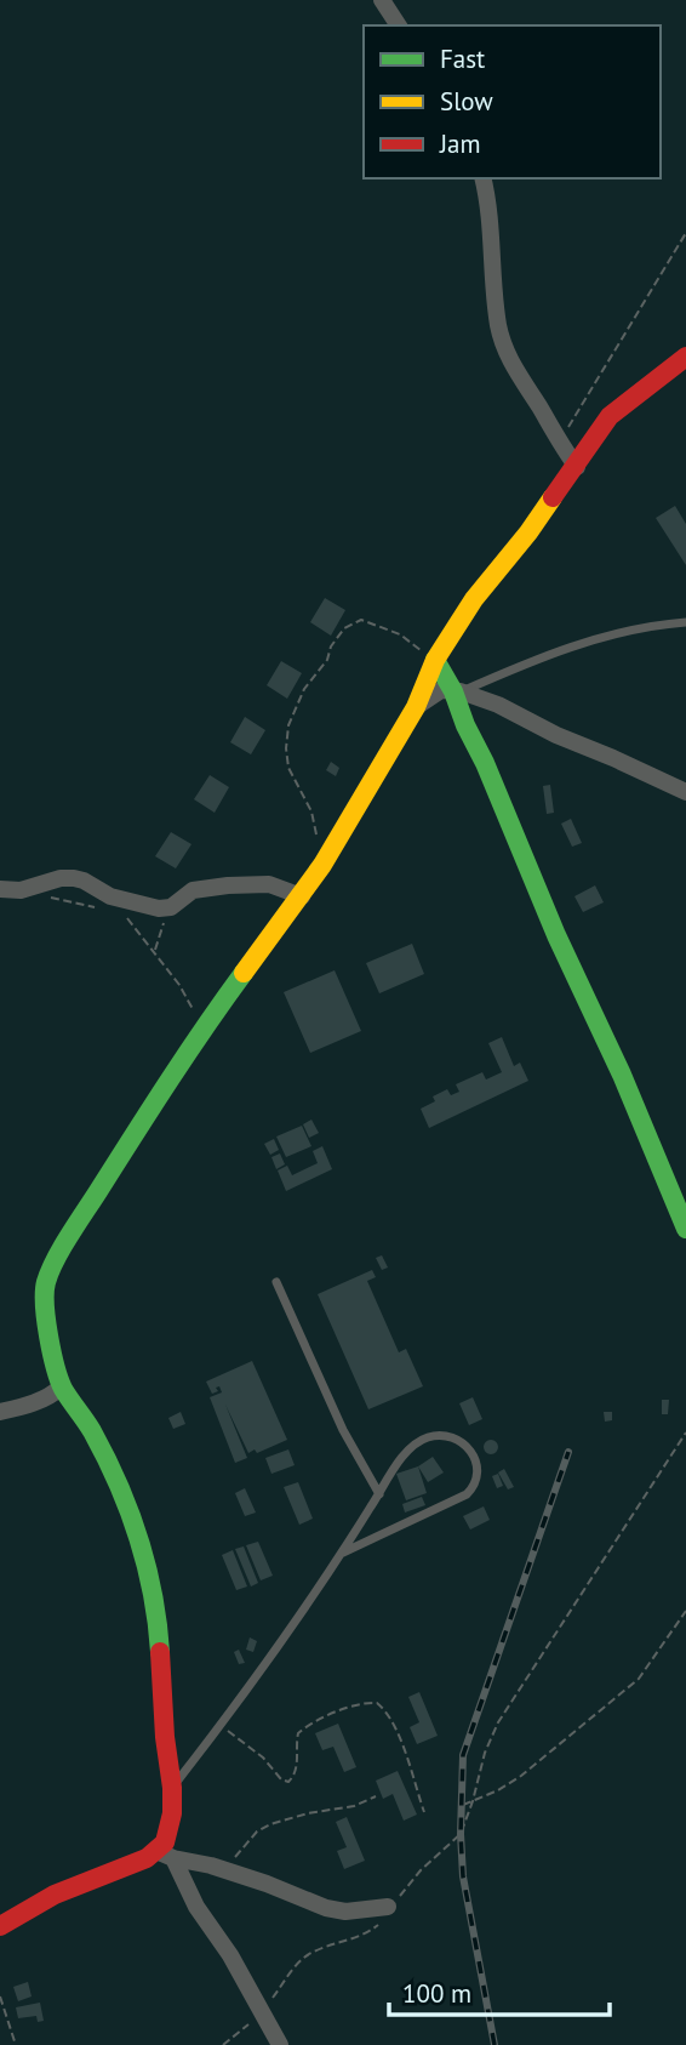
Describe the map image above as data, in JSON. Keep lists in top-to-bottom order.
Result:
{
  "legend": ["Fast", "Slow", "Jam"],
  "scale_bar": "100 m"
}
